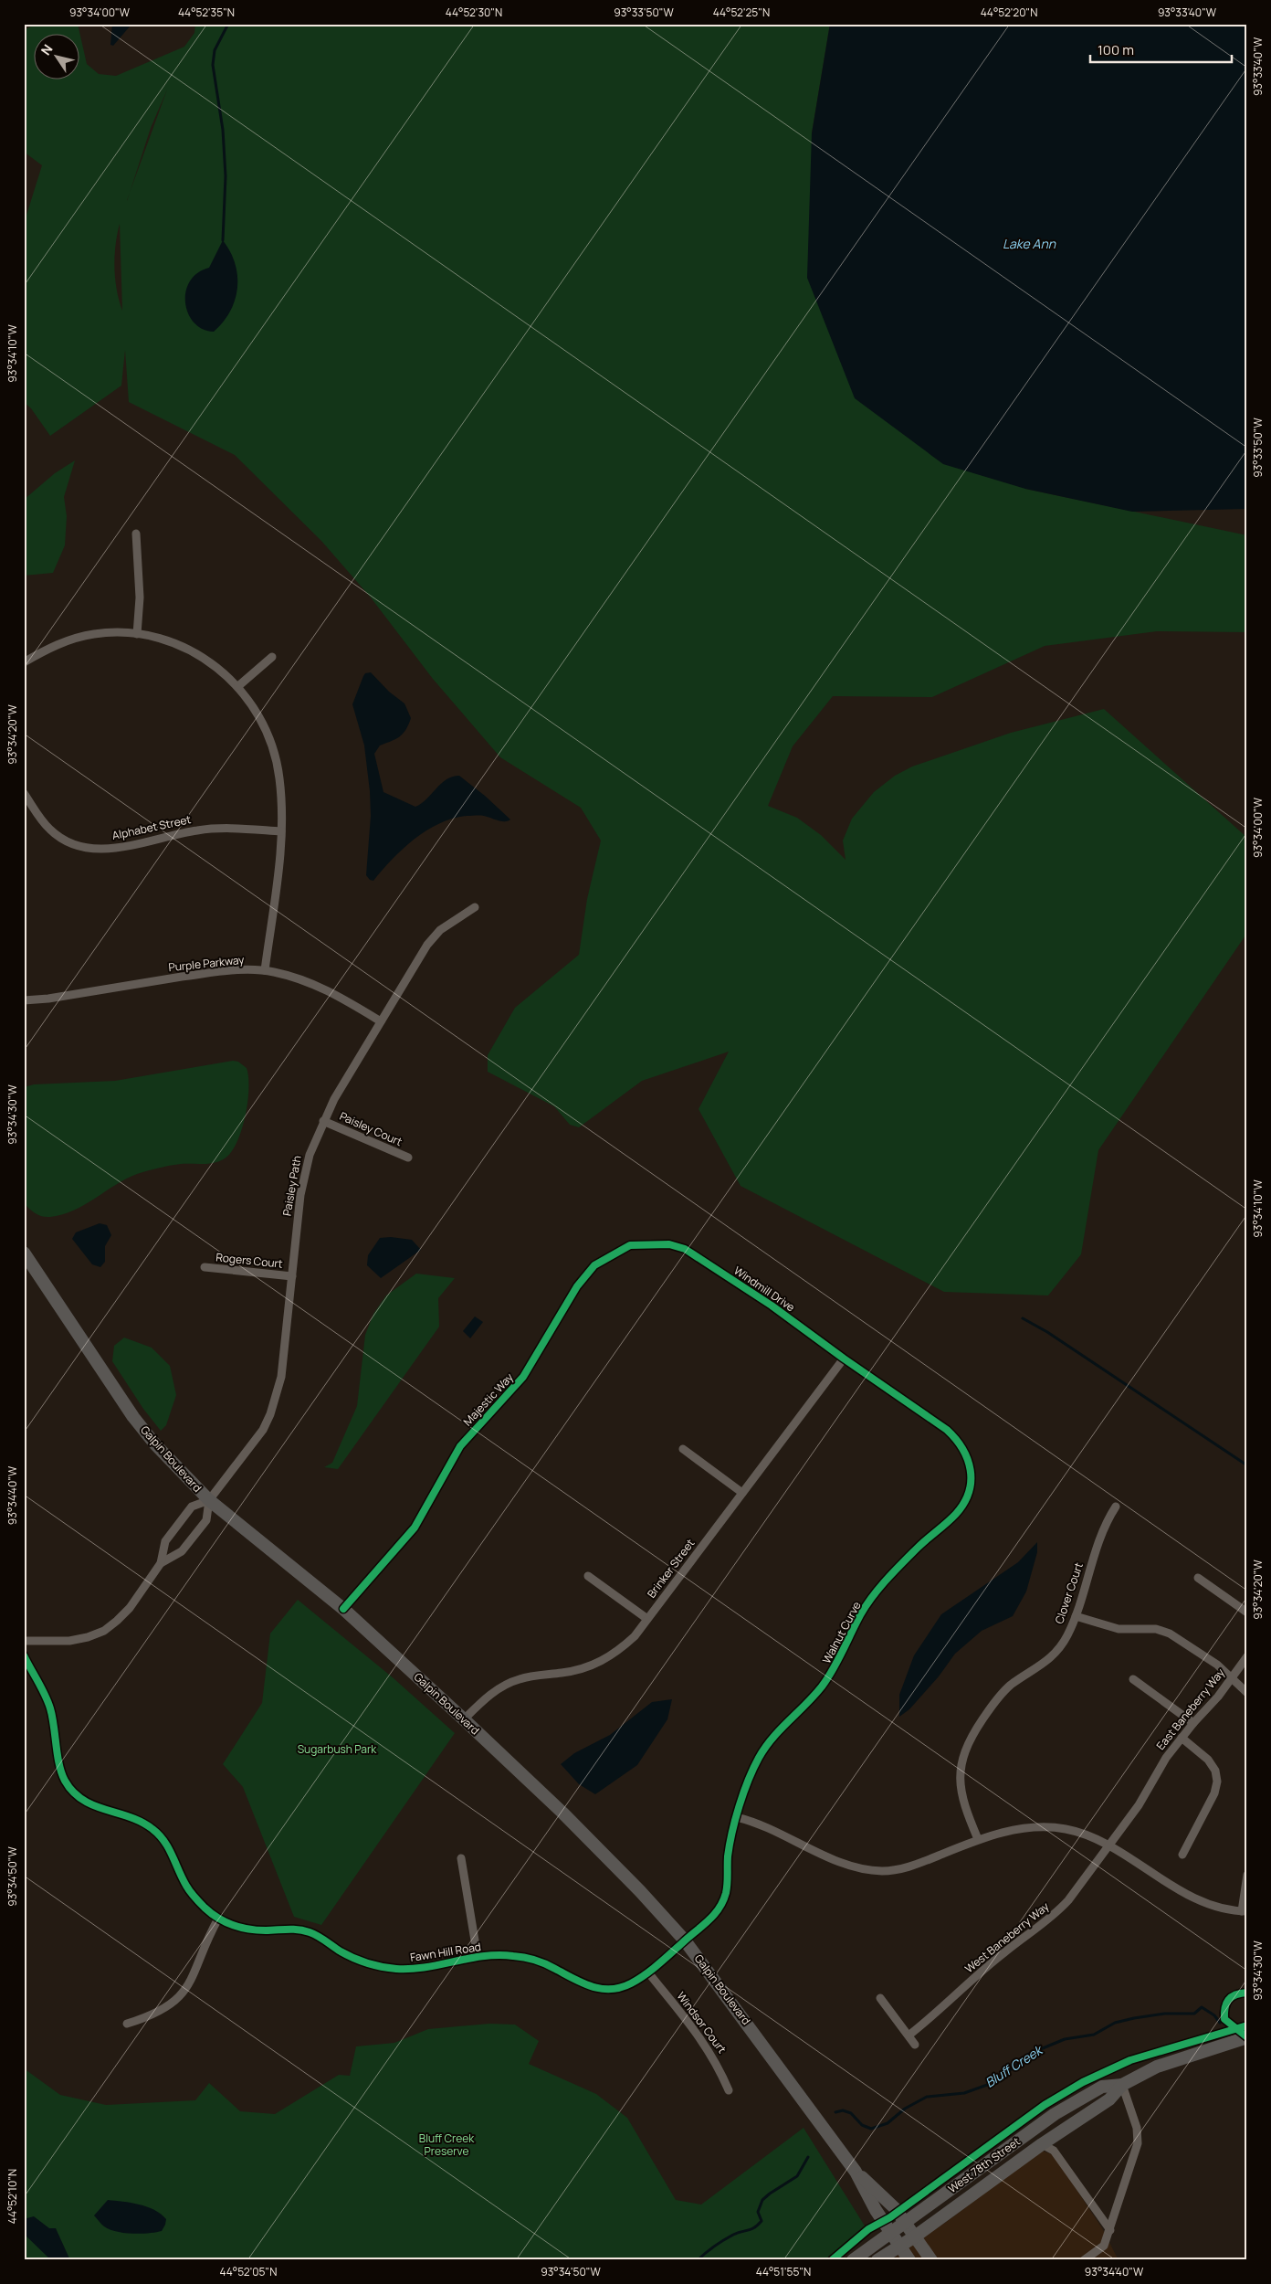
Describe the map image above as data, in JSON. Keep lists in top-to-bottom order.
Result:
{
  "streets": {
    "street": [
      "Alphabet Street",
      "Purple Parkway",
      "Paisley Court",
      "Paisley Path",
      "Rogers Court",
      "Windmill Drive",
      "Majestic Way",
      "Galpin Boulevard",
      "Brinker Street",
      "Clover Court",
      "Walnut Curve",
      "East Baneberry Way",
      "West Baneberry Way",
      "Fawn Hill Road",
      "Windsor Court",
      "West 78th Street"
    ]
  },
  "crossings": [
    ["Purple Parkway", "Paisley Path"],
    ["Paisley Court", "Paisley Path"],
    ["Paisley Path", "Rogers Court"],
    ["Paisley Path", "Galpin Boulevard"],
    ["Windmill Drive", "Majestic Way"],
    ["Windmill Drive", "Brinker Street"],
    ["Windmill Drive", "Walnut Curve"],
    ["Majestic Way", "Galpin Boulevard"],
    ["Galpin Boulevard", "Brinker Street"],
    ["Galpin Boulevard", "Walnut Curve"],
    ["Galpin Boulevard", "Fawn Hill Road"],
    ["Galpin Boulevard", "West 78th Street"],
    ["Brinker Street", "Walnut Curve"],
    ["Walnut Curve", "Fawn Hill Road"],
    ["East Baneberry Way", "West Baneberry Way"],
    ["Fawn Hill Road", "Windsor Court"]
  ],
  "water": ["Lake Ann", "Bluff Creek"],
  "parks": ["Sugarbush Park", "Bluff Creek Preserve"],
  "scale_bar": "100 m",
  "north": "top left",
  "coordinates": [
    "93°34'00\"W",
    "44°52'35\"N",
    "44°52'30\"N",
    "93°33'50\"W",
    "44°52'25\"N",
    "44°52'20\"N",
    "93°33'40\"W",
    "93°34'10\"W",
    "93°34'20\"W",
    "93°34'30\"W",
    "93°34'40\"W",
    "93°34'50\"W",
    "44°52'10\"N",
    "44°52'05\"N",
    "44°51'55\"N"
  ]
}
